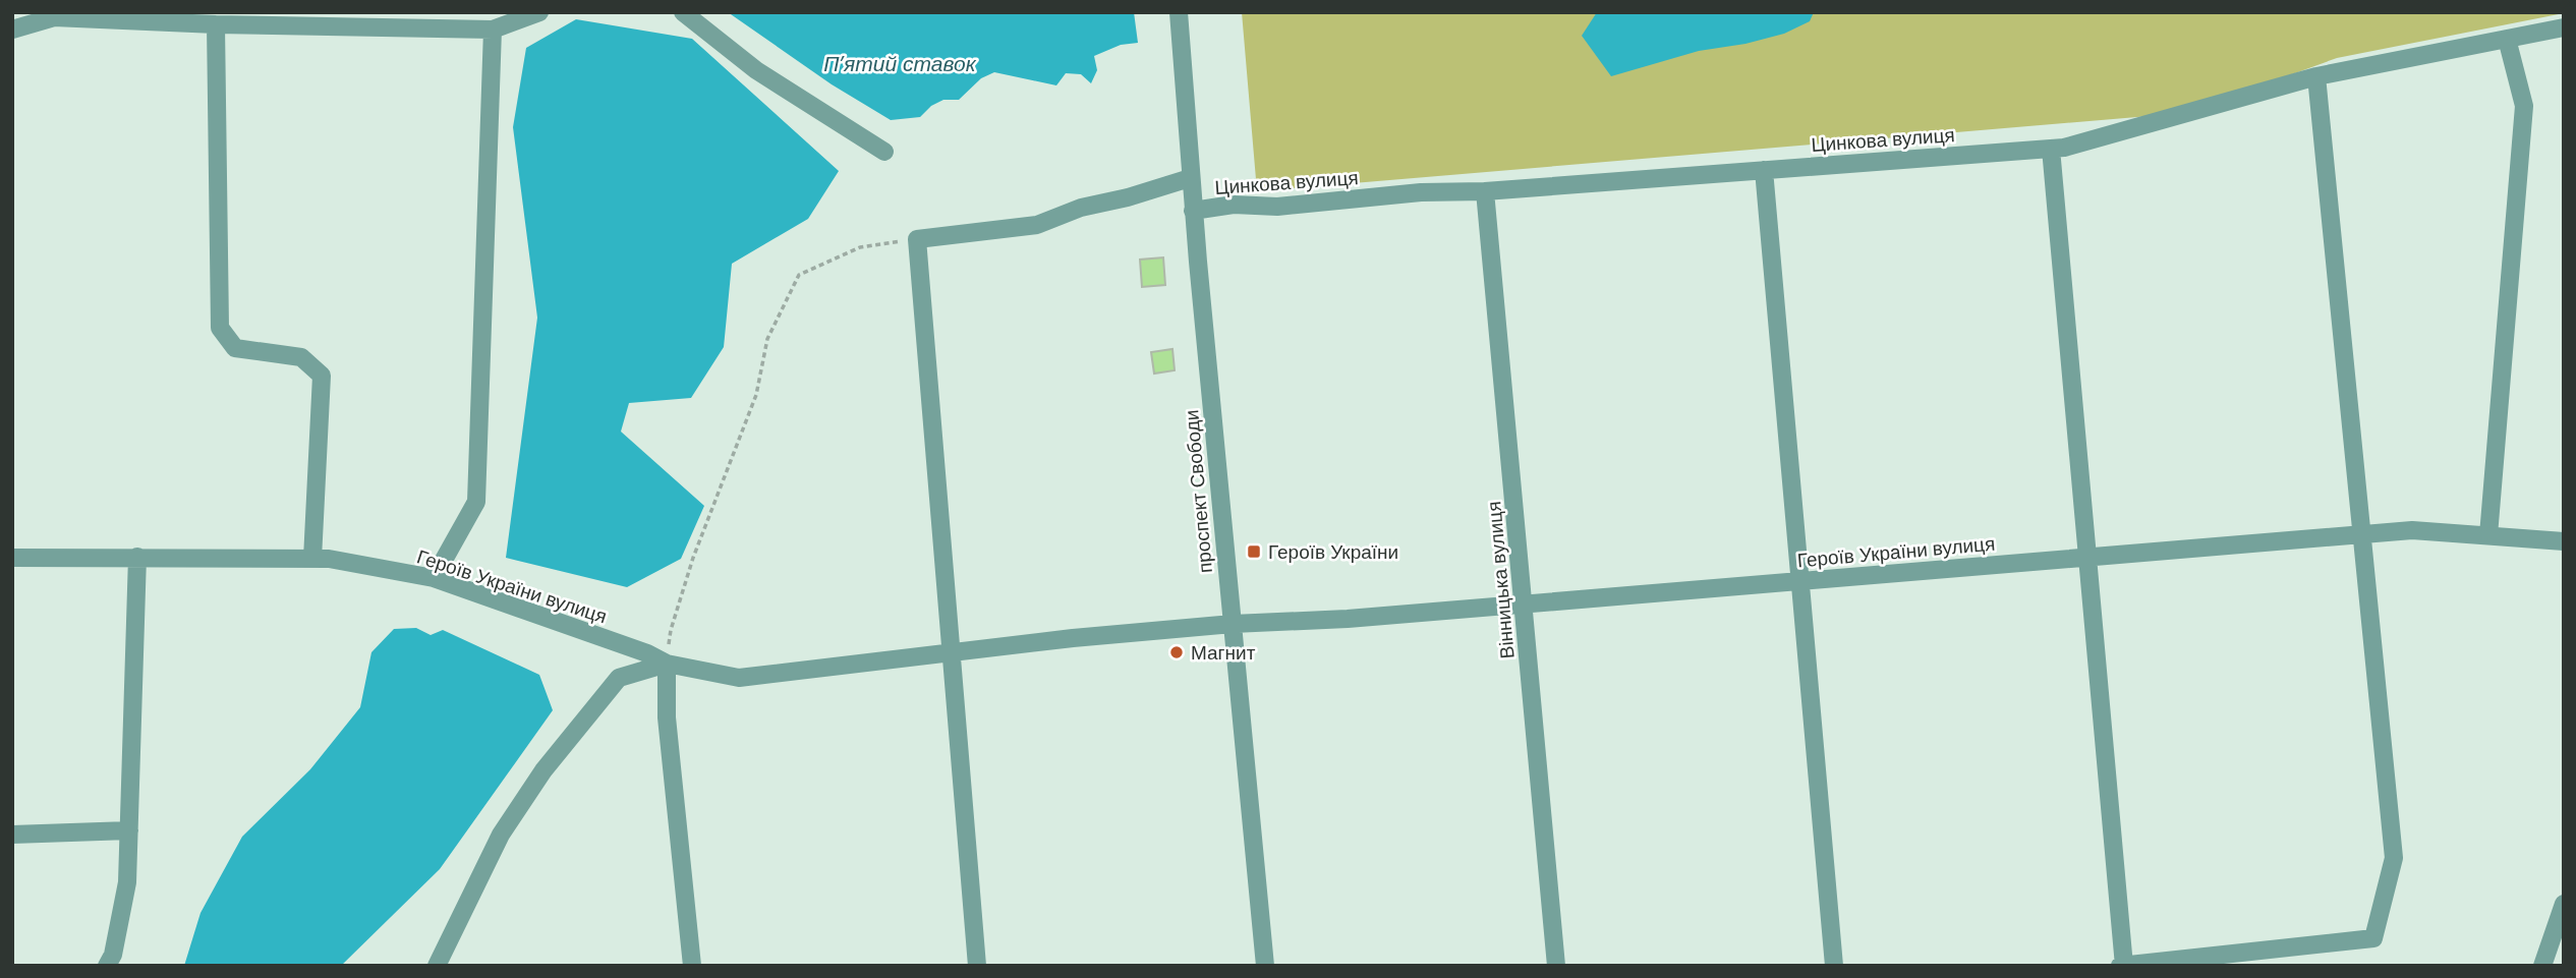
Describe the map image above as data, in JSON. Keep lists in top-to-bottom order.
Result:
{
  "streets": {
    "street": [
      "Цинкова вулиця",
      "проспект Свободи",
      "Героїв України вулиця",
      "Вінницька вулиця"
    ]
  },
  "crossings": [
    ["Цинкова вулиця", "проспект Свободи"],
    ["Цинкова вулиця", "Вінницька вулиця"],
    ["проспект Свободи", "Героїв України вулиця"],
    ["Героїв України вулиця", "Вінницька вулиця"]
  ],
  "water": ["П’ятий ставок"],
  "places": {
    "transit": ["Героїв України"],
    "other": ["Магнит"]
  }
}
